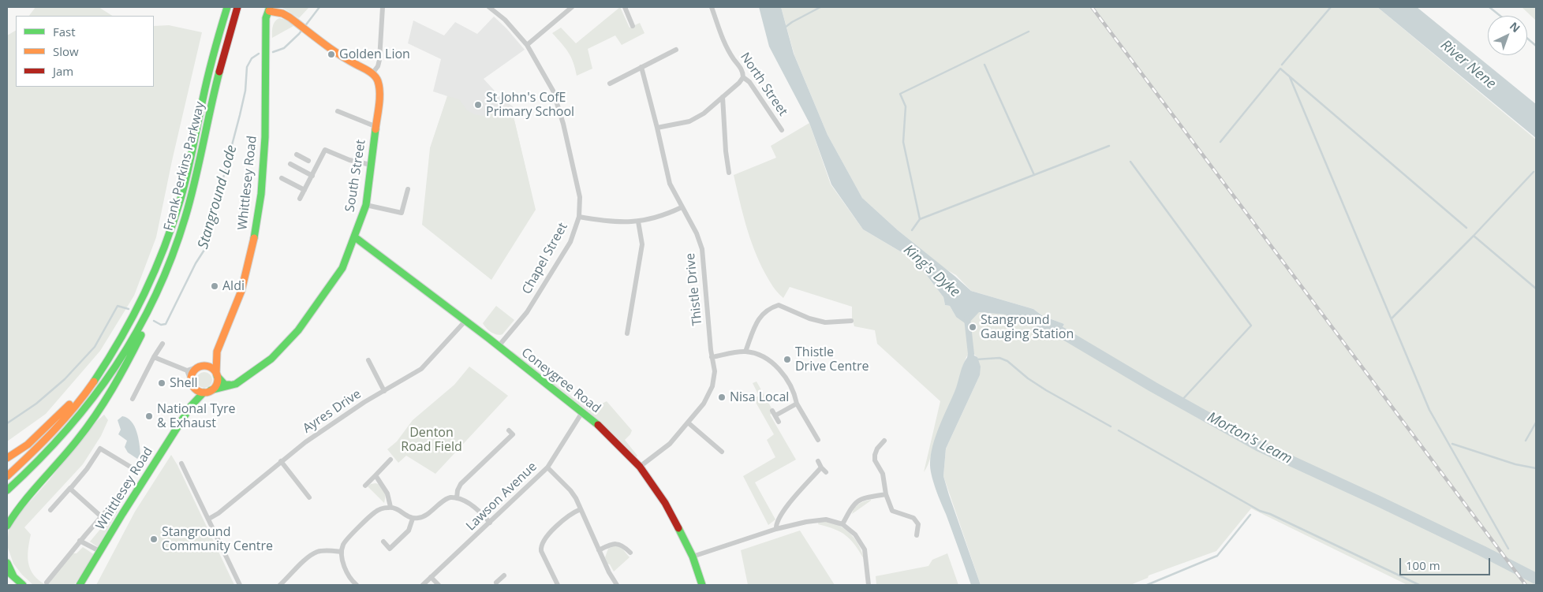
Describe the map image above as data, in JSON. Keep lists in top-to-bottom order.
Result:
{
  "streets": {
    "main road": [
      "Frank Perkins Parkway",
      "South Street",
      "Whittlesey Road",
      "Coneygree Road"
    ],
    "street": [
      "North Street",
      "Chapel Street",
      "Thistle Drive",
      "Ayres Drive",
      "Lawson Avenue"
    ]
  },
  "crossings": [
    ["South Street", "Whittlesey Road"],
    ["South Street", "Coneygree Road"],
    ["Chapel Street", "Coneygree Road"],
    ["Thistle Drive", "Coneygree Road"],
    ["Coneygree Road", "Ayres Drive"],
    ["Coneygree Road", "Lawson Avenue"]
  ],
  "water": [
    "River Nene",
    "Stanground Lode",
    "King's Dyke",
    "Morton's Leam"
  ],
  "parks": ["Denton Road Field"],
  "places": [
    "Golden Lion",
    "St John's CofE Primary School",
    "Aldi",
    "Stanground Gauging Station",
    "Thistle Drive Centre",
    "Shell",
    "Nisa Local",
    "National Tyre & Exhaust",
    "Stanground Community Centre"
  ],
  "legend": ["Fast", "Slow", "Jam"],
  "scale_bar": "100 m",
  "north": "top right"
}
